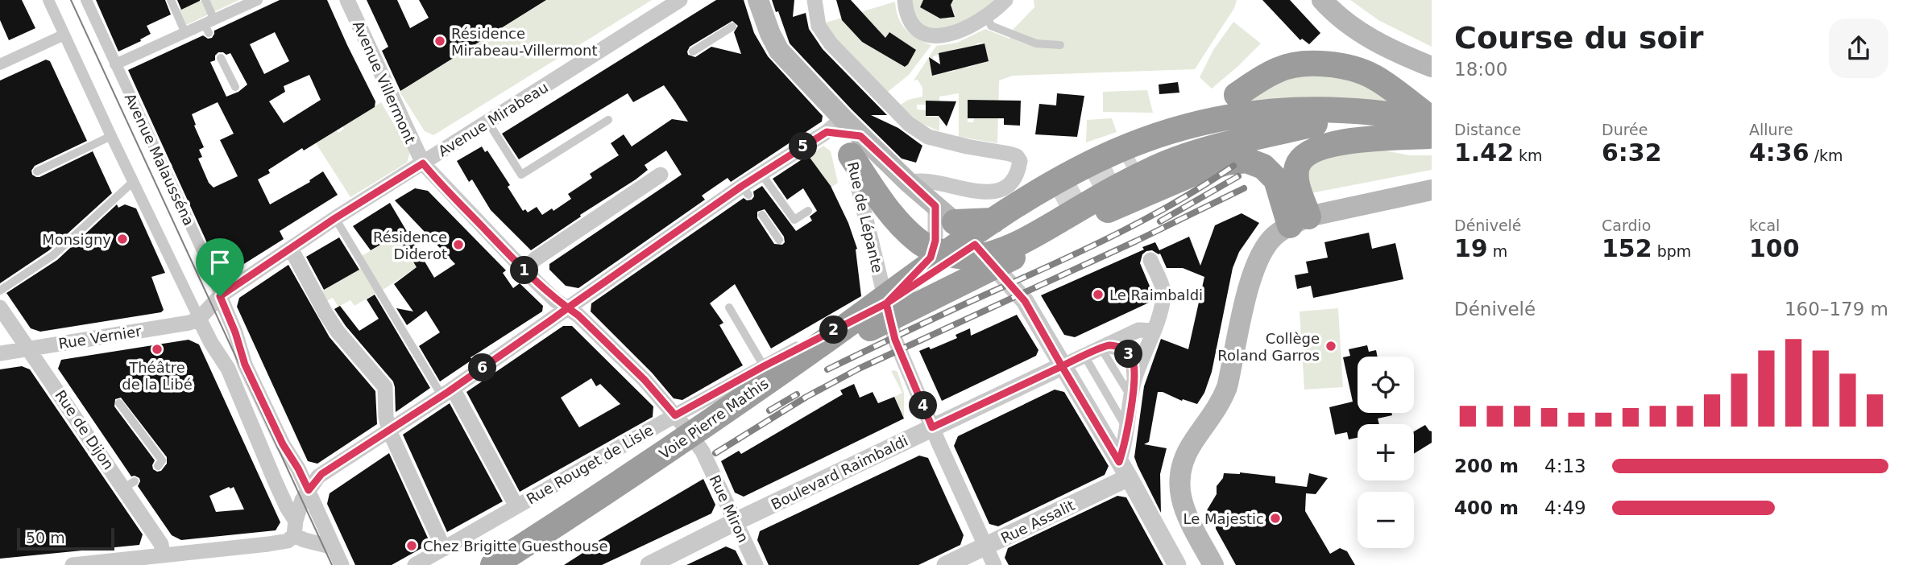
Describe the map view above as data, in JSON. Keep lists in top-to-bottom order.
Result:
{
  "streets": {
    "highway": ["Voie Pierre Mathis"],
    "street": [
      "Avenue Villermont",
      "Avenue Mirabeau",
      "Avenue Malausséna",
      "Rue de Lépante",
      "Rue Vernier",
      "Rue de Dijon",
      "Rue Rouget de Lisle",
      "Boulevard Raimbaldi",
      "Rue Miron",
      "Rue Assalit"
    ]
  },
  "crossings": [
    ["Avenue Villermont", "Avenue Mirabeau"],
    ["Avenue Villermont", "Rue Miron"],
    ["Avenue Mirabeau", "Avenue Malausséna"],
    ["Avenue Mirabeau", "Rue Vernier"],
    ["Rue de Lépante", "Rue Rouget de Lisle"],
    ["Rue de Lépante", "Boulevard Raimbaldi"],
    ["Rue de Lépante", "Rue Assalit"],
    ["Rue Vernier", "Rue de Dijon"],
    ["Rue Rouget de Lisle", "Rue Miron"],
    ["Boulevard Raimbaldi", "Rue Miron"]
  ],
  "places": [
    "Résidence Mirabeau-Villermont",
    "Monsigny",
    "Résidence Diderot",
    "Le Raimbaldi",
    "Collège Roland Garros",
    "Théâtre de la Libé",
    "Le Majestic",
    "Chez Brigitte Guesthouse"
  ],
  "scale_bar": "50 m",
  "page": {
    "heading": ["Course du soir", "18:00"],
    "stats": [
      ["Distance", "1.42 km"],
      ["Durée", "6:32"],
      ["Allure", "4:36 /km"],
      ["Dénivelé", "19 m"],
      ["Cardio", "152 bpm"],
      ["kcal", "100"]
    ],
    "pins": [
      "5",
      "1",
      "2",
      "3",
      "6",
      "4"
    ],
    "chart": ["Dénivelé", "160–179 m"],
    "map_buttons": ["+", "−"],
    "list": [
      {
        "name": "200 m",
        "note": "4:13"
      },
      {
        "name": "400 m",
        "note": "4:49"
      }
    ],
    "scale": "50 m"
  }
}
